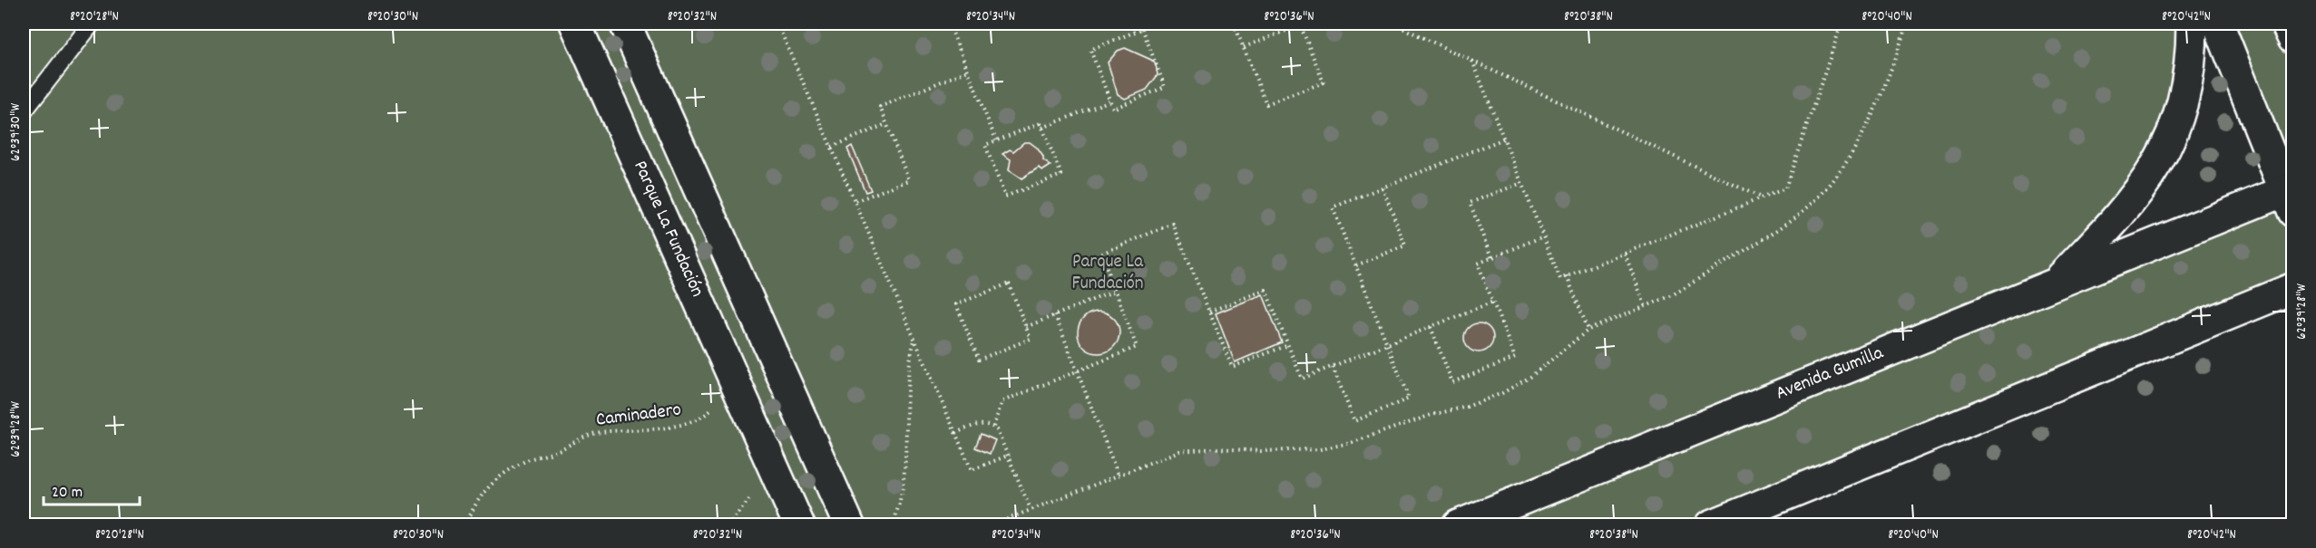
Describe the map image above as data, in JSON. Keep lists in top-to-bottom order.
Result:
{
  "streets": {
    "main road": ["Parque La Fundación", "Avenida Gumilla"],
    "path": ["Caminadero"]
  },
  "crossings": [
    ["Parque La Fundación", "Caminadero"]
  ],
  "parks": ["Parque La Fundación"],
  "scale_bar": "20 m",
  "coordinates": [
    "8°20'28\"N",
    "8°20'30\"N",
    "8°20'32\"N",
    "8°20'34\"N",
    "8°20'36\"N",
    "8°20'38\"N",
    "8°20'40\"N",
    "8°20'42\"N",
    "62°39'30\"W",
    "62°39'28\"W"
  ]
}
